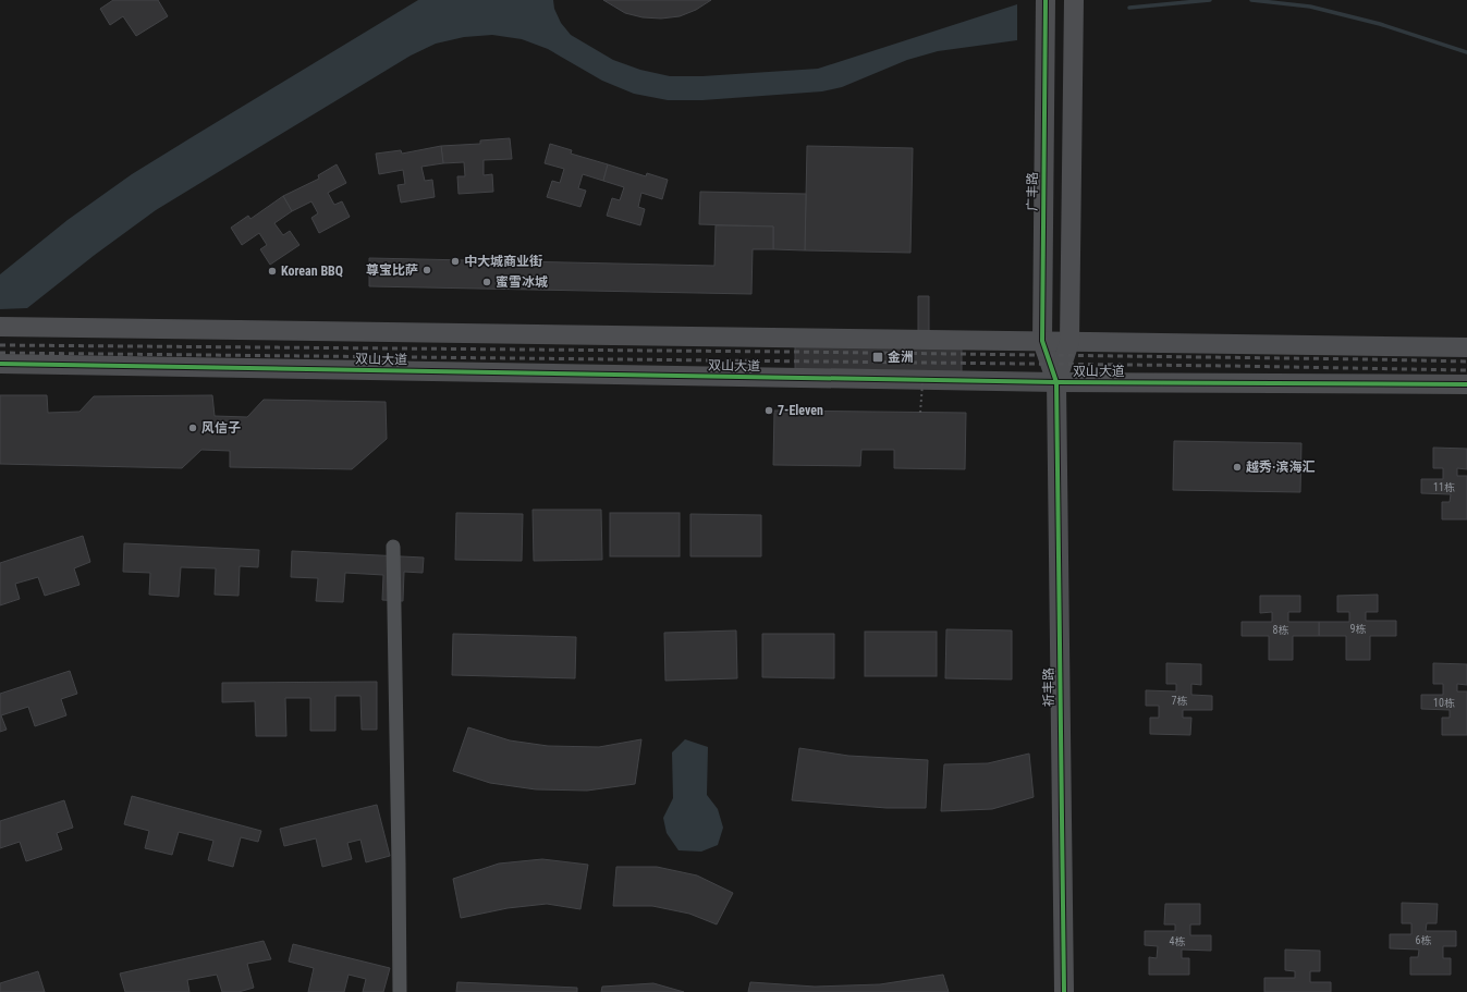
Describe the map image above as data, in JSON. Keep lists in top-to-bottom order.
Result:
{
  "streets": {
    "street": ["广丰路", "双山大道", "祈丰路"]
  },
  "crossings": [
    ["广丰路", "双山大道"],
    ["广丰路", "祈丰路"],
    ["双山大道", "祈丰路"]
  ],
  "places": {
    "other": [
      "中大城商业街",
      "尊宝比萨",
      "Korean BBQ",
      "蜜雪冰城",
      "7-Eleven",
      "风信子",
      "越秀·滨海汇"
    ],
    "transit": ["金洲"]
  },
  "house_numbers": [
    "11栋",
    "9栋",
    "8栋",
    "7栋",
    "10栋",
    "6栋",
    "4栋"
  ]
}
